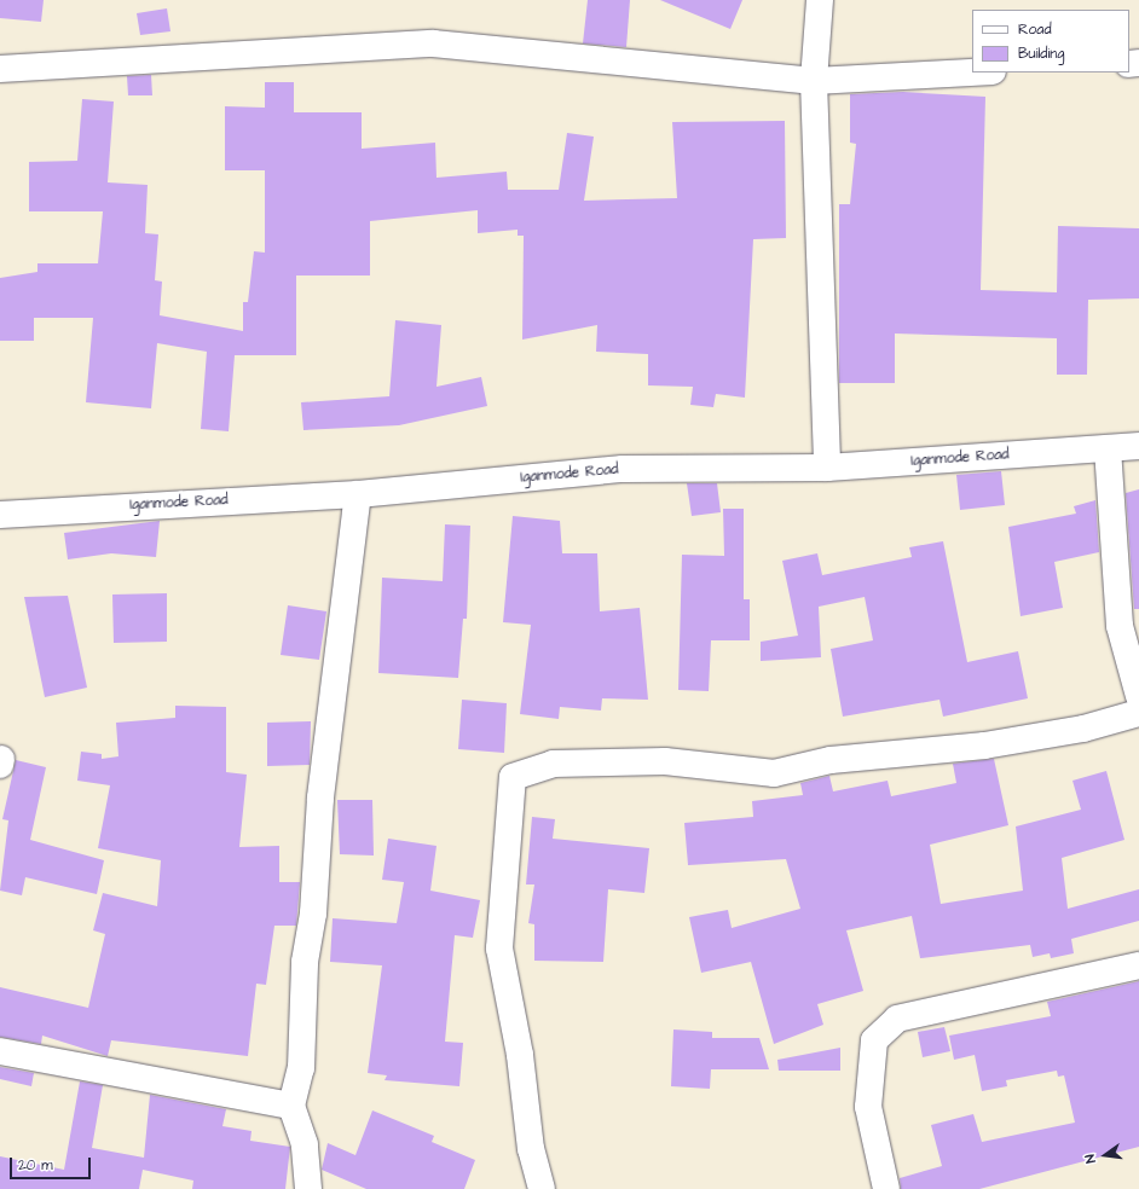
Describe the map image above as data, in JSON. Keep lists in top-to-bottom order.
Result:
{
  "streets": {
    "street": ["Iganmode Road"]
  },
  "legend": ["Road", "Building"],
  "scale_bar": "20 m",
  "north": "left"
}
